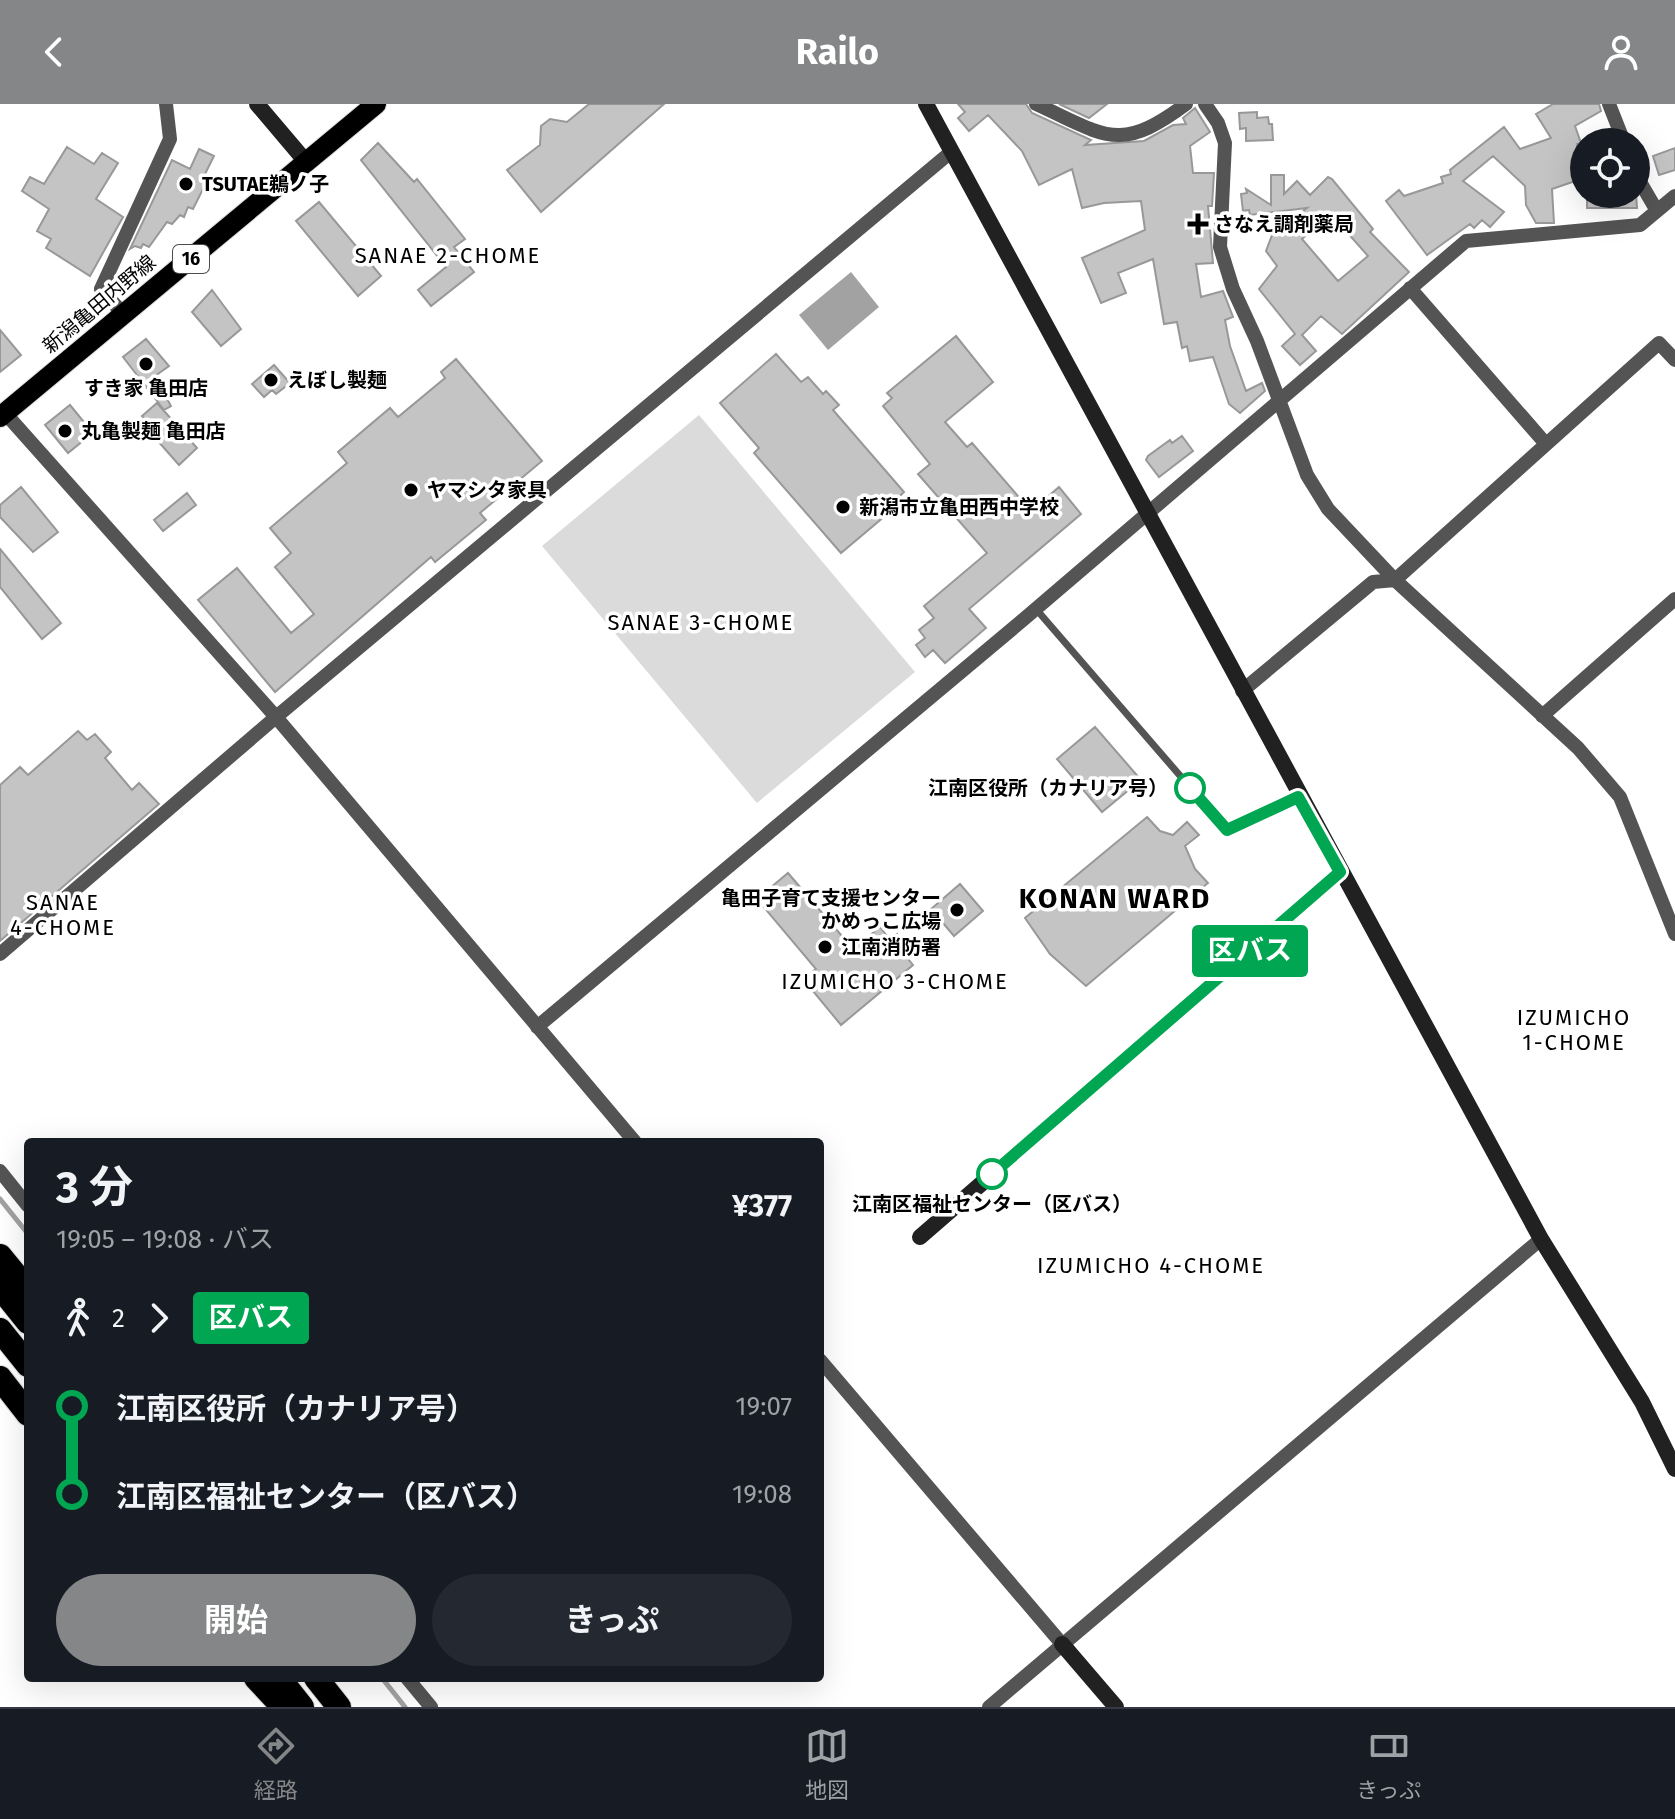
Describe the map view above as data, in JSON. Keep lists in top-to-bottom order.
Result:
{
  "streets": {
    "main road": ["16", "新潟亀田内野線"]
  },
  "districts": [
    "SANAE 2-CHOME",
    "SANAE 3-CHOME",
    "KONAN WARD",
    "SANAE 4-CHOME",
    "IZUMICHO 3-CHOME",
    "IZUMICHO 1-CHOME",
    "IZUMICHO 4-CHOME"
  ],
  "places": {
    "other": [
      "TSUTAE鵜ノ子",
      "すき家 亀田店",
      "えぼし製麺",
      "丸亀製麺 亀田店",
      "ヤマシタ家具",
      "新潟市立亀田西中学校",
      "江南区役所（カナリア号）",
      "亀田子育て支援センター かめっこ広場",
      "江南消防署",
      "江南区福祉センター（区バス）"
    ],
    "health": ["さなえ調剤薬局"]
  },
  "lines": ["bus line 区バス"],
  "page": {
    "header": "Railo",
    "on_map": "区バス",
    "heading": ["3 分", "19:05 – 19:08 · バス", "¥377"],
    "legs": ["2", "区バス"],
    "list": [
      {
        "name": "江南区役所（カナリア号）",
        "value": "19:07"
      },
      {
        "name": "江南区福祉センター（区バス）",
        "value": "19:08"
      }
    ],
    "buttons": ["開始", "きっぷ"],
    "tabs": ["経路", "地図", "きっぷ"]
  }
}
